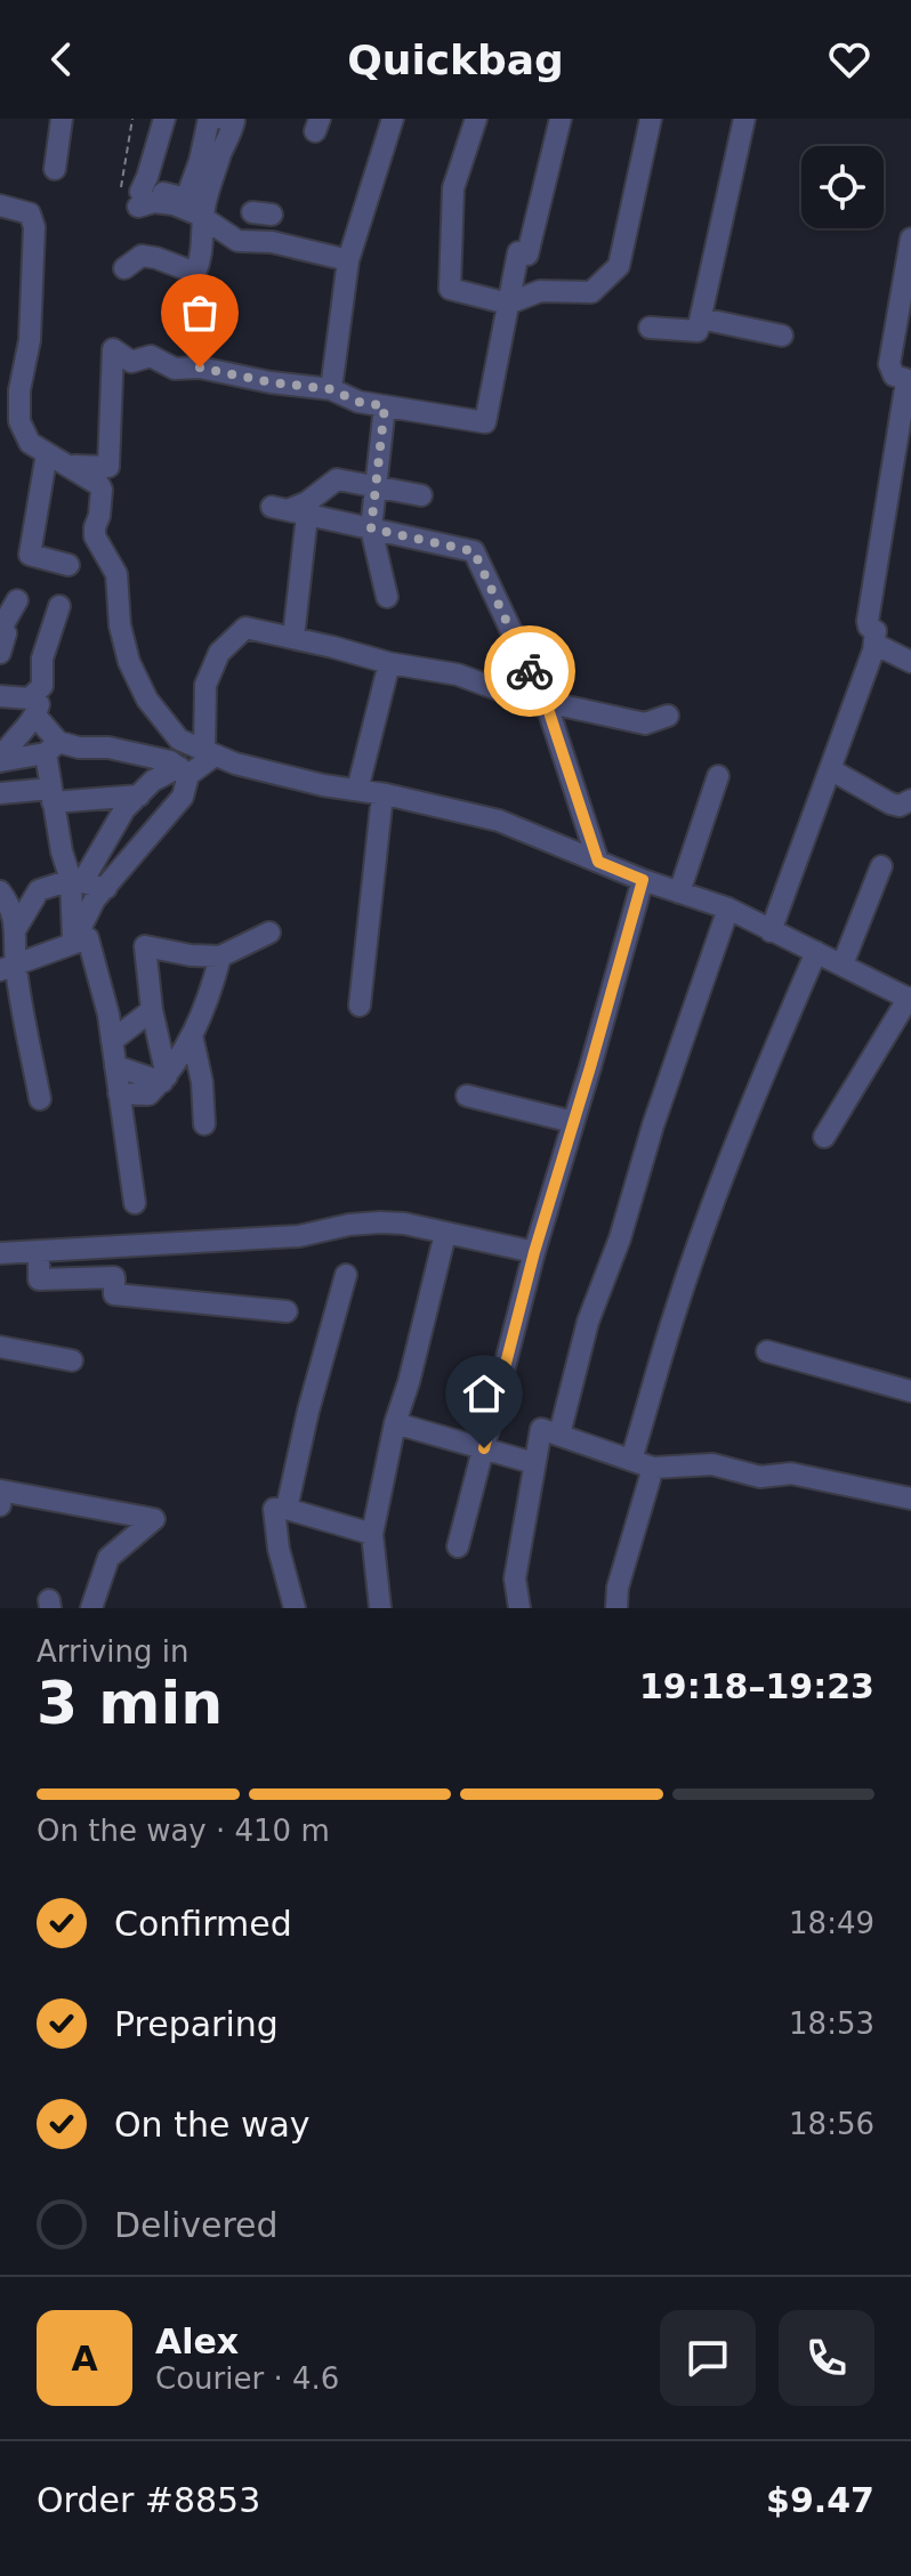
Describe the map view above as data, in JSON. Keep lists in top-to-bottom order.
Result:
{
  "page": {
    "header": "Quickbag",
    "heading": ["3 min", "Arriving in", "19:18–19:23"],
    "panel": [
      "Alex",
      "Courier · 4.6",
      "Order #8853",
      "$9.47"
    ],
    "bar": "On the way · 410 m",
    "list": [
      ["Confirmed", "18:49"],
      ["Preparing", "18:53"],
      ["On the way", "18:56"],
      "Delivered"
    ],
    "round": "A"
  }
}
